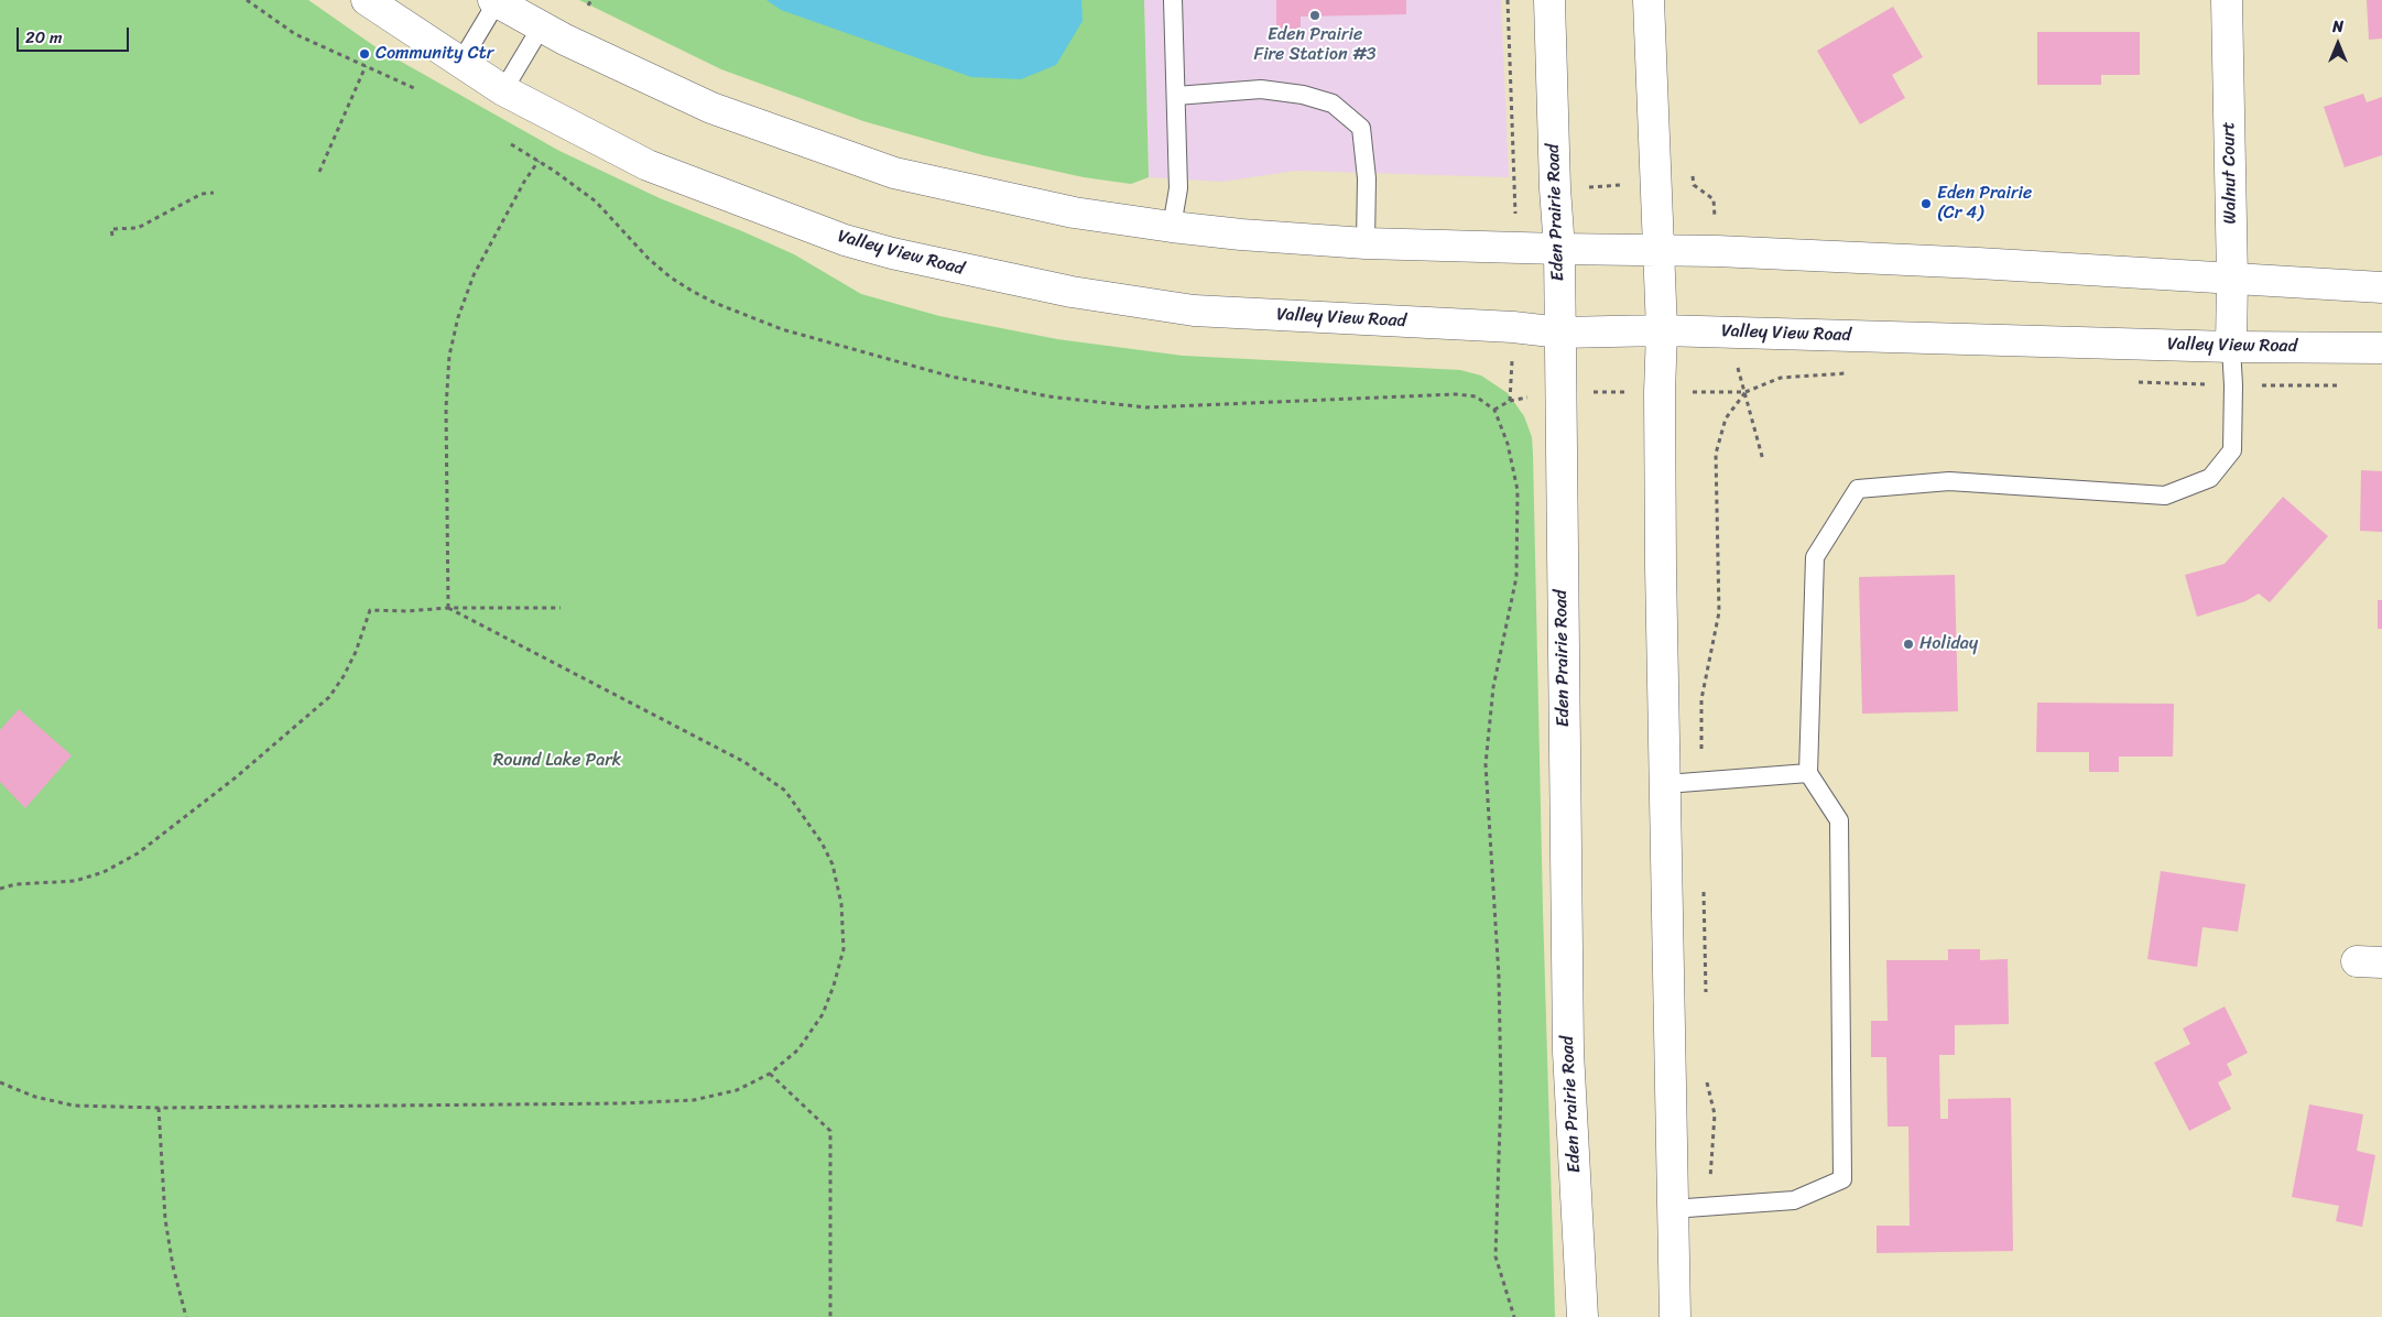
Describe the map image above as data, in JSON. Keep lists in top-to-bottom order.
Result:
{
  "streets": {
    "main road": ["Walnut Court", "Eden Prairie Road", "Valley View Road"]
  },
  "crossings": [
    ["Walnut Court", "Valley View Road"],
    ["Eden Prairie Road", "Valley View Road"]
  ],
  "parks": ["Round Lake Park"],
  "places": [
    "Eden Prairie Fire Station #3",
    "Community Ctr",
    "Eden Prairie (Cr 4)",
    "Holiday"
  ],
  "scale_bar": "20 m",
  "north": "top"
}
